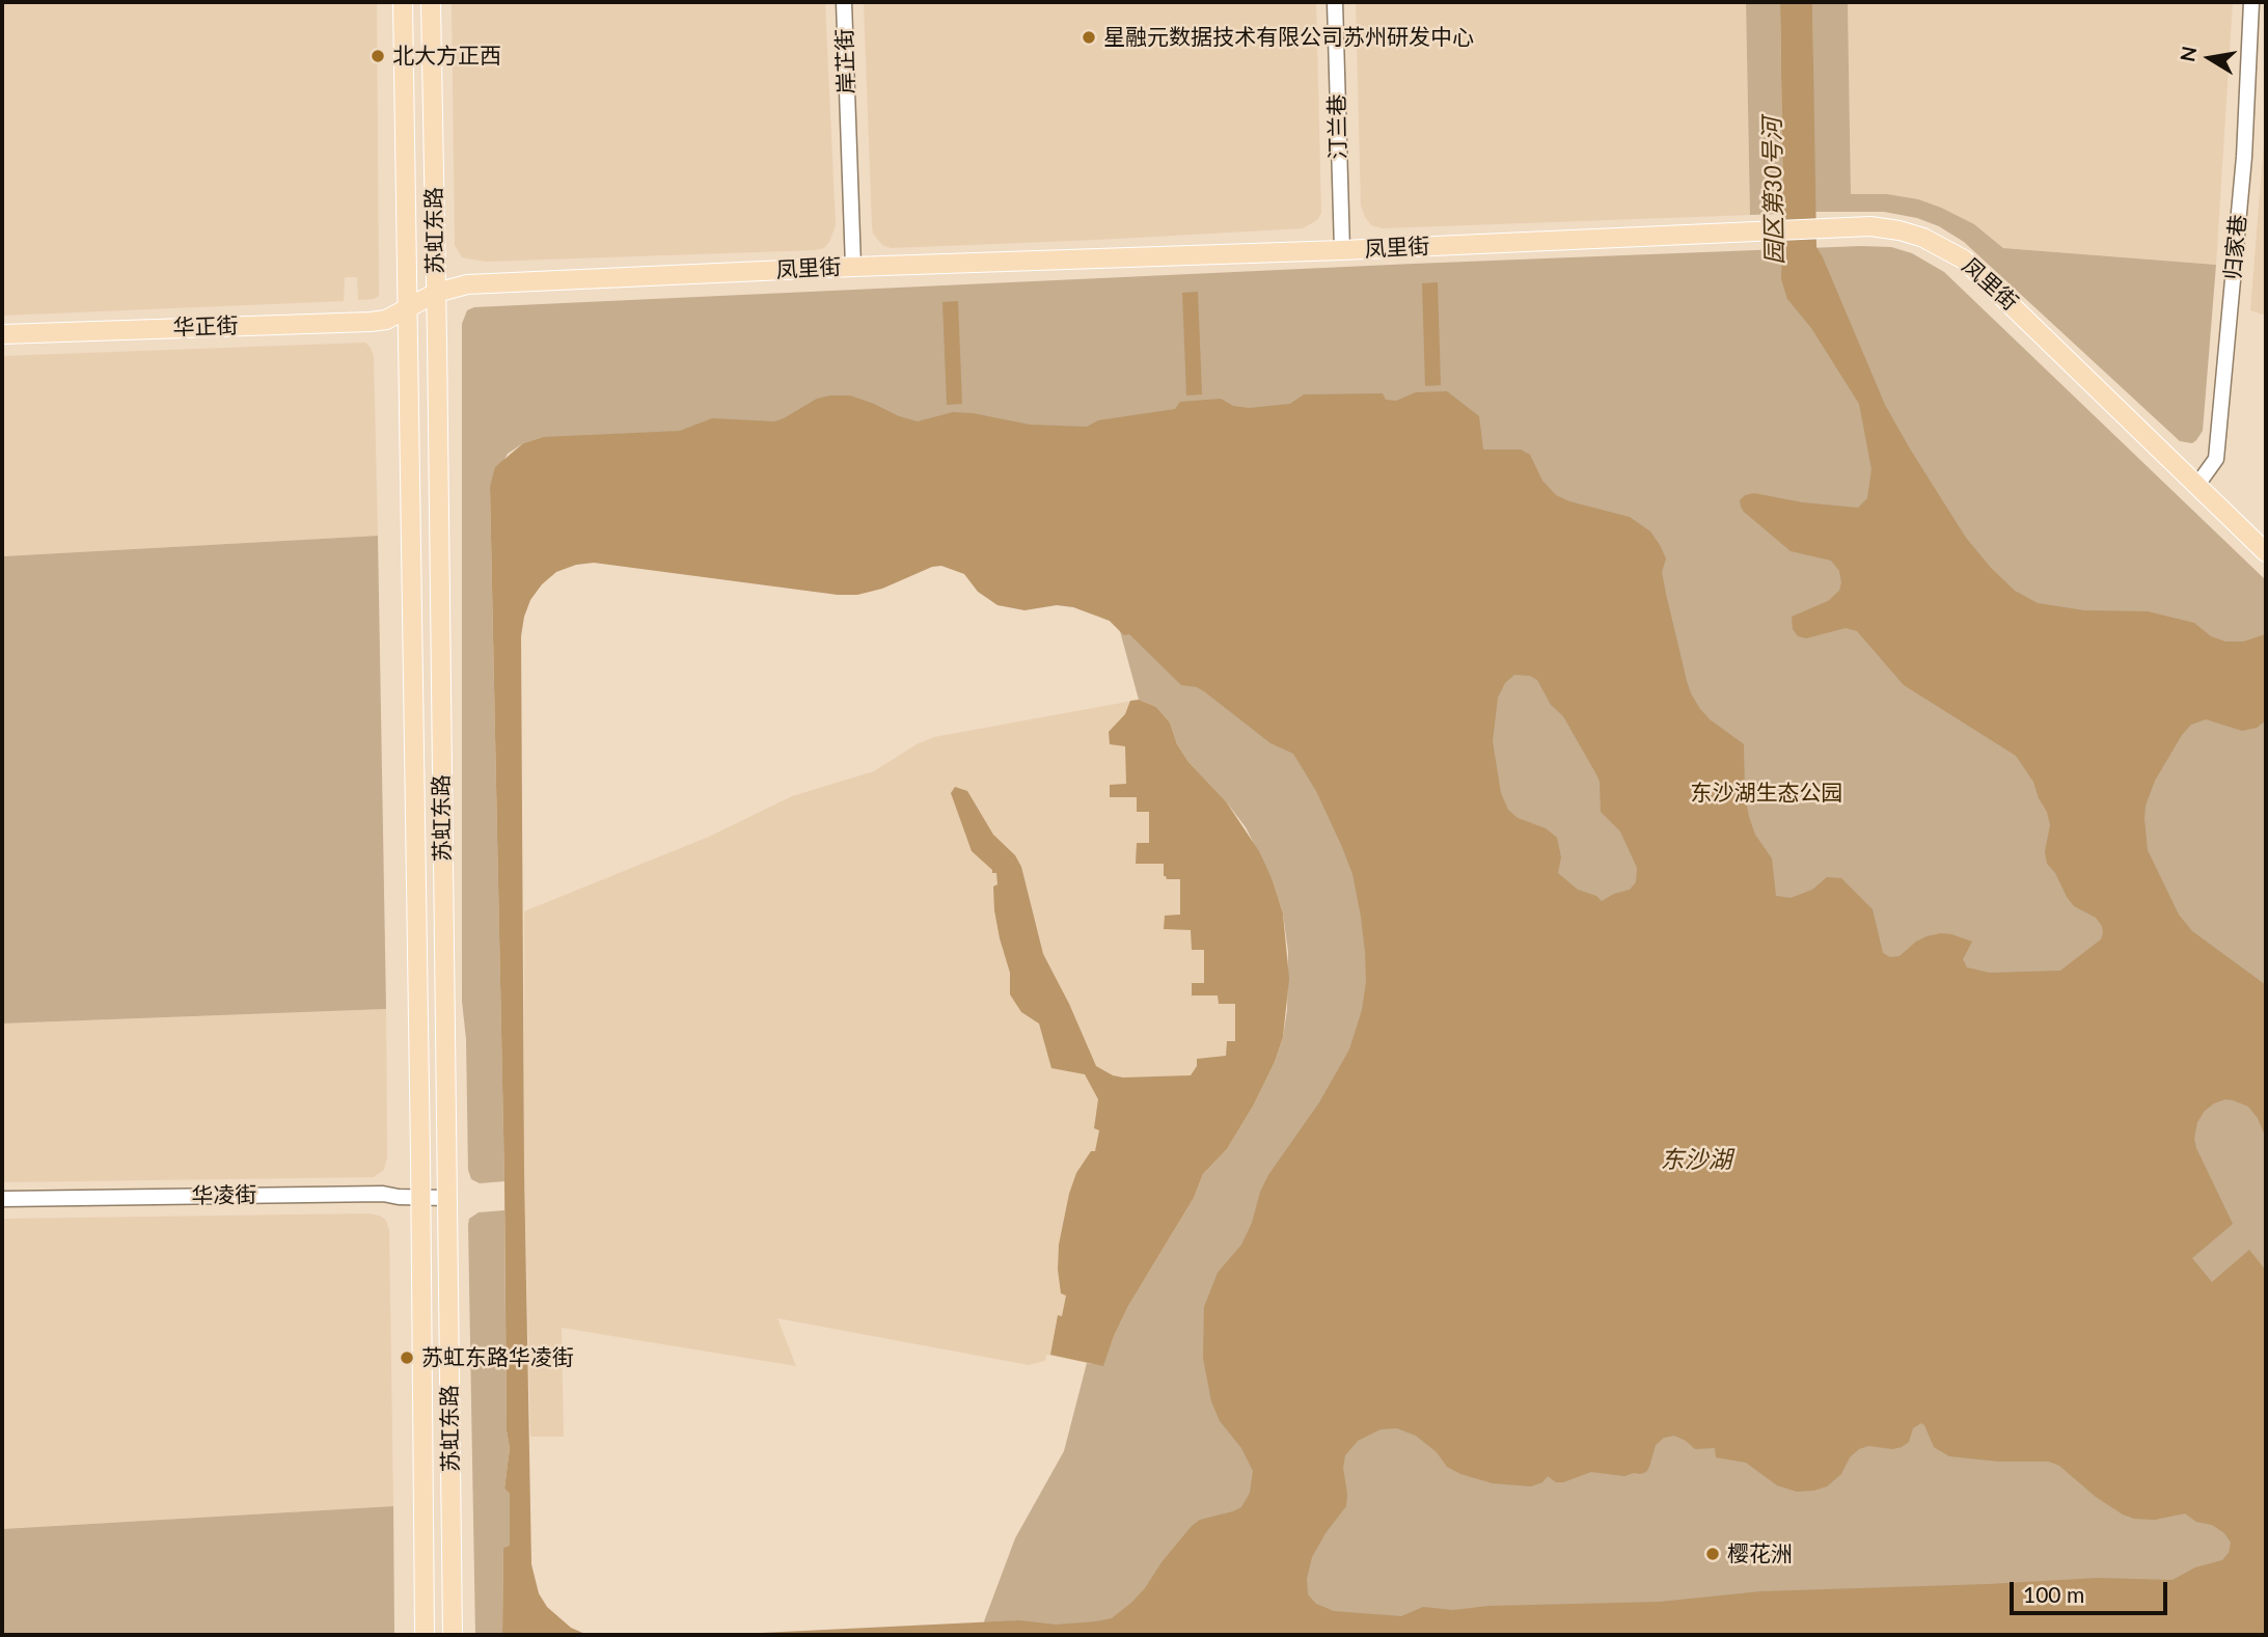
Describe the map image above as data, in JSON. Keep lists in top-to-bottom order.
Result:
{
  "streets": {
    "main road": ["苏虹东路", "凤里街", "华正街"],
    "street": [
      "岸芷街",
      "汀兰巷",
      "归家巷",
      "华凌街"
    ]
  },
  "crossings": [
    ["岸芷街", "凤里街"],
    ["汀兰巷", "凤里街"],
    ["苏虹东路", "凤里街"],
    ["苏虹东路", "华正街"],
    ["苏虹东路", "华凌街"],
    ["归家巷", "凤里街"],
    ["凤里街", "华正街"]
  ],
  "water": ["园区第30号河", "东沙湖"],
  "parks": ["东沙湖生态公园"],
  "places": [
    "星融元数据技术有限公司苏州研发中心",
    "北大方正西",
    "苏虹东路华凌街",
    "樱花洲"
  ],
  "scale_bar": "100 m",
  "north": "left"
}
